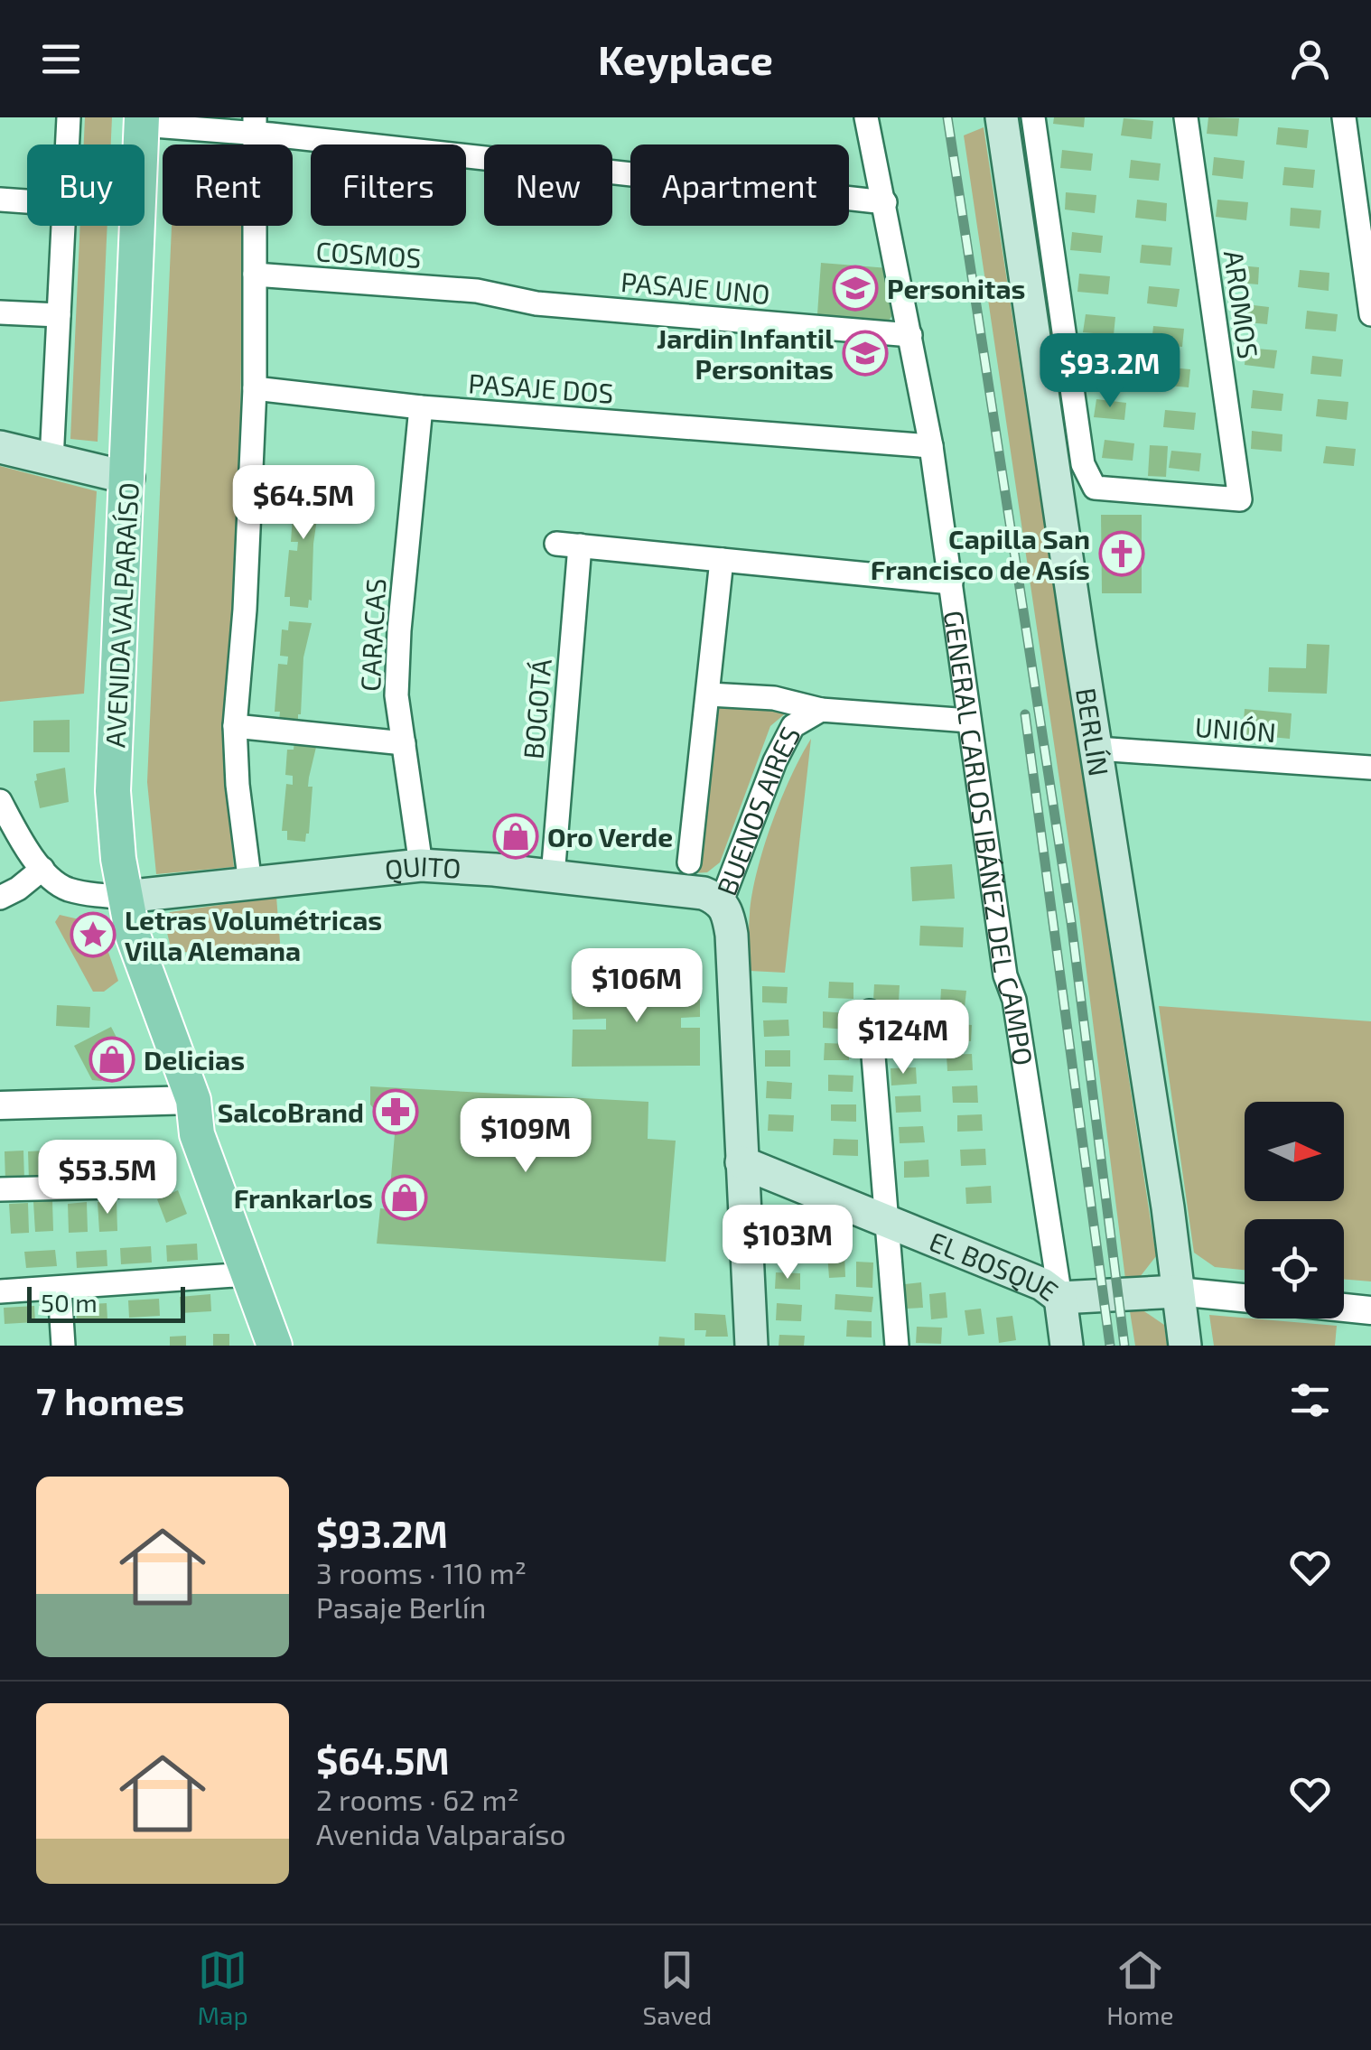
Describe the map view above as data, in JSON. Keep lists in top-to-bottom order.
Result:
{
  "streets": {
    "main road": [
      "AVENIDA VALPARAÍSO",
      "BERLÍN",
      "BUENOS AIRES",
      "GENERAL CARLOS IBÁÑEZ DEL CAMPO",
      "QUITO",
      "EL BOSQUE"
    ],
    "street": [
      "COSMOS",
      "PASAJE UNO",
      "AROMOS",
      "PASAJE DOS",
      "CARACAS",
      "BOGOTÁ",
      "UNIÓN"
    ]
  },
  "crossings": [
    ["COSMOS", "PASAJE UNO"],
    ["PASAJE UNO", "GENERAL CARLOS IBÁÑEZ DEL CAMPO"],
    ["PASAJE DOS", "CARACAS"],
    ["PASAJE DOS", "GENERAL CARLOS IBÁÑEZ DEL CAMPO"],
    ["AVENIDA VALPARAÍSO", "QUITO"],
    ["CARACAS", "QUITO"],
    ["BOGOTÁ", "QUITO"],
    ["UNIÓN", "BERLÍN"],
    ["BERLÍN", "EL BOSQUE"],
    ["BUENOS AIRES", "GENERAL CARLOS IBÁÑEZ DEL CAMPO"],
    ["BUENOS AIRES", "QUITO"],
    ["BUENOS AIRES", "EL BOSQUE"],
    ["GENERAL CARLOS IBÁÑEZ DEL CAMPO", "EL BOSQUE"]
  ],
  "places": {
    "school or university": ["Personitas", "Jardin Infantil Personitas"],
    "church": ["Capilla San Francisco de Asís"],
    "shop": ["Oro Verde", "Delicias", "Frankarlos"],
    "place": ["Letras Volumétricas Villa Alemana"],
    "pharmacy": ["SalcoBrand"]
  },
  "scale_bar": "50 m",
  "north": "right",
  "page": {
    "header": "Keyplace",
    "chip": [
      "Buy",
      "Rent",
      "Filters",
      "New",
      "Apartment"
    ],
    "price": [
      "$93.2M",
      "$64.5M",
      "$106M",
      "$124M",
      "$109M",
      "$53.5M",
      "$103M"
    ],
    "scale": "50 m",
    "heading": "7 homes",
    "list": [
      {
        "name": "$93.2M",
        "note": "3 rooms · 110 m² · Pasaje Berlín"
      },
      {
        "name": "$64.5M",
        "note": "2 rooms · 62 m² · Avenida Valparaíso"
      }
    ],
    "tabs": ["Map", "Saved", "Home"]
  }
}
